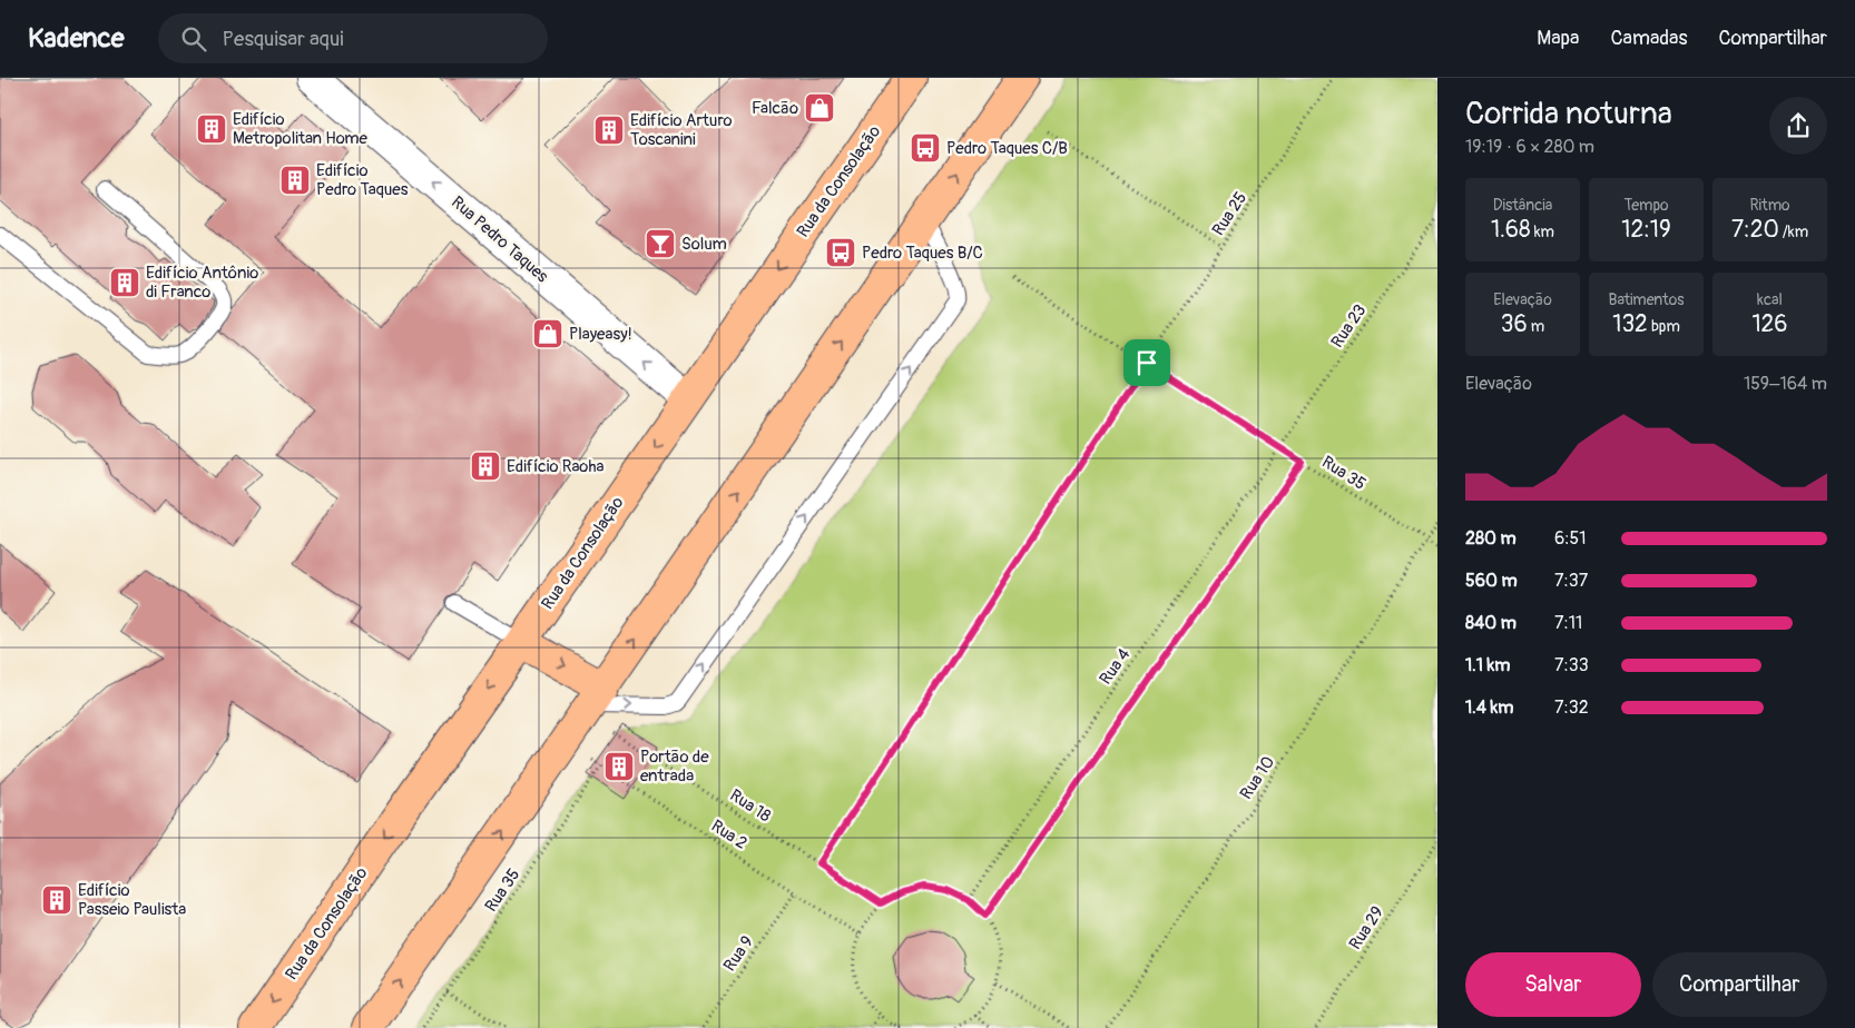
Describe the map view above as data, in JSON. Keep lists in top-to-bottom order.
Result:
{
  "streets": {
    "main road": ["Rua da Consolação"],
    "street": ["Rua Pedro Taques"],
    "path": [
      "Rua 25",
      "Rua 23",
      "Rua 35",
      "Rua 4",
      "Rua 10",
      "Rua 18",
      "Rua 2",
      "Rua 29",
      "Rua 9"
    ]
  },
  "crossings": [
    ["Rua da Consolação", "Rua Pedro Taques"],
    ["Rua 25", "Rua 35"],
    ["Rua 25", "Rua 18"],
    ["Rua 23", "Rua 35"],
    ["Rua 23", "Rua 4"],
    ["Rua 35", "Rua 4"],
    ["Rua 35", "Rua 10"],
    ["Rua 35", "Rua 2"],
    ["Rua 2", "Rua 9"]
  ],
  "one_way": ["Rua Pedro Taques"],
  "places": {
    "shop": ["Falcão", "Playeasy!"],
    "building": [
      "Edifício Metropolitan Home",
      "Edifício Arturo Toscanini",
      "Edifício Pedro Taques",
      "Edifício Antônio di Franco",
      "Edifício Raoha",
      "Portão de entrada",
      "Edifício Passeio Paulista"
    ],
    "bus stop": ["Pedro Taques C/B", "Pedro Taques B/C"],
    "bar": ["Solum"]
  },
  "page": {
    "header": "Kadence",
    "search": "Pesquisar aqui",
    "nav": ["Mapa", "Camadas", "Compartilhar"],
    "heading": ["Corrida noturna", "19:19 · 6 × 280 m"],
    "stats": [
      ["Distância", "1.68 km"],
      ["Tempo", "12:19"],
      ["Ritmo", "7:20 /km"],
      ["Elevação", "36 m"],
      ["Batimentos", "132 bpm"],
      ["kcal", "126"]
    ],
    "chart": ["Elevação", "159–164 m"],
    "list": [
      {
        "name": "280 m",
        "note": "6:51"
      },
      {
        "name": "560 m",
        "note": "7:37"
      },
      {
        "name": "840 m",
        "note": "7:11"
      },
      {
        "name": "1.1 km",
        "note": "7:33"
      },
      {
        "name": "1.4 km",
        "note": "7:32"
      }
    ],
    "buttons": ["Salvar", "Compartilhar"]
  }
}
